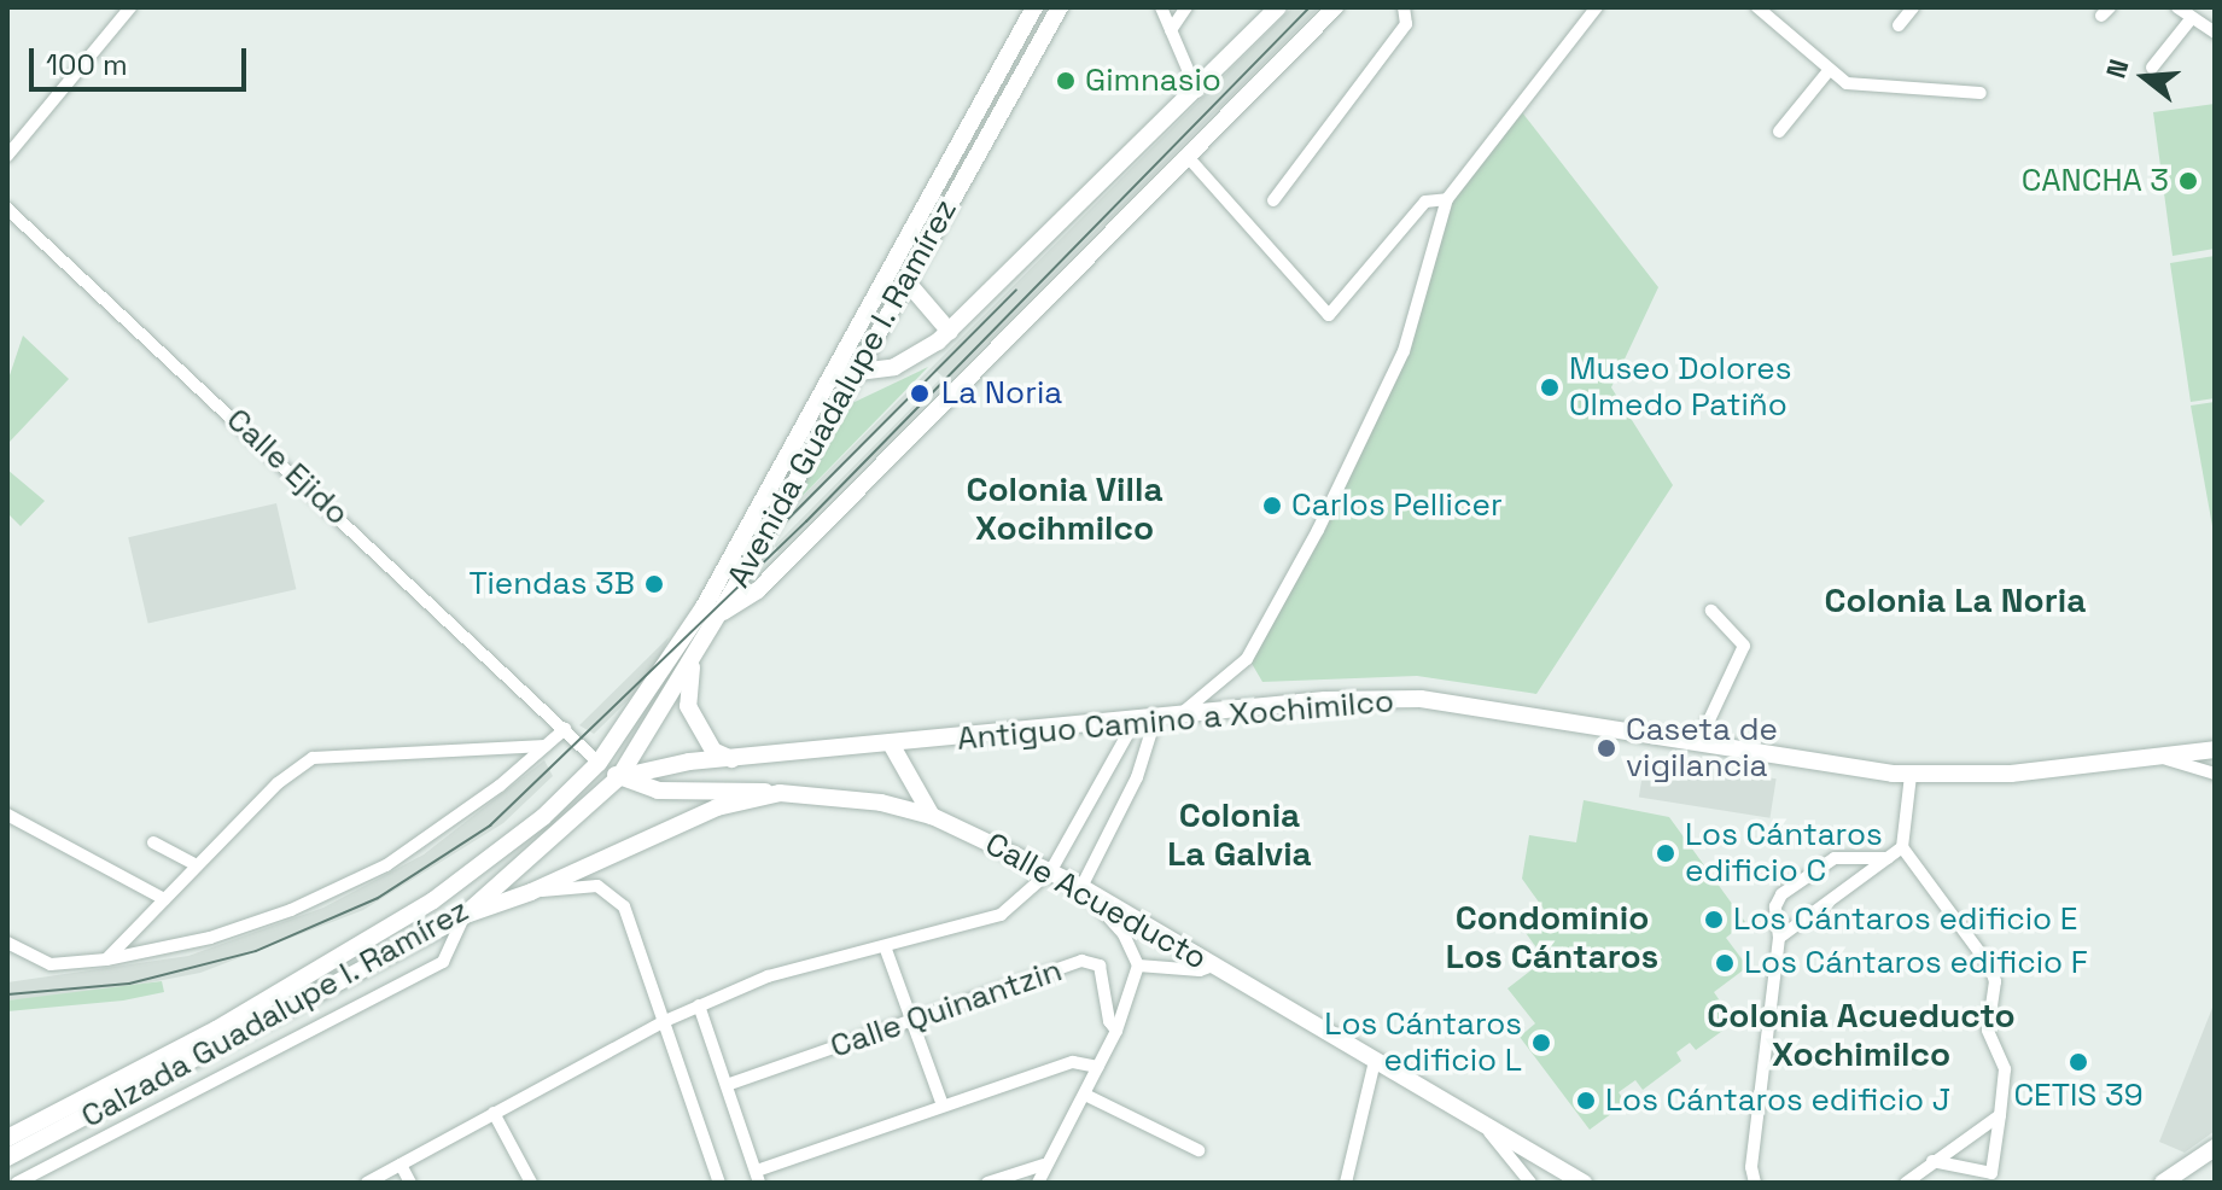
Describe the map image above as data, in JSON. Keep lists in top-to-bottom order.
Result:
{
  "streets": {
    "main road": [
      "Avenida Guadalupe I. Ramírez",
      "Antiguo Camino a Xochimilco",
      "Calle Acueducto",
      "Calzada Guadalupe I. Ramírez"
    ],
    "street": ["Calle Ejido", "Calle Quinantzin"]
  },
  "crossings": [
    ["Avenida Guadalupe I. Ramírez", "Calle Ejido"],
    ["Avenida Guadalupe I. Ramírez", "Antiguo Camino a Xochimilco"],
    ["Avenida Guadalupe I. Ramírez", "Calzada Guadalupe I. Ramírez"],
    ["Calle Ejido", "Calzada Guadalupe I. Ramírez"],
    ["Antiguo Camino a Xochimilco", "Calzada Guadalupe I. Ramírez"],
    ["Calle Acueducto", "Calzada Guadalupe I. Ramírez"]
  ],
  "districts": [
    "Colonia Villa Xocihmilco",
    "Colonia La Noria",
    "Colonia La Galvia",
    "Condominio Los Cántaros",
    "Colonia Acueducto Xochimilco"
  ],
  "places": [
    "Gimnasio",
    "CANCHA 3",
    "Museo Dolores Olmedo Patiño",
    "La Noria",
    "Carlos Pellicer",
    "Tiendas 3B",
    "Caseta de vigilancia",
    "Los Cántaros edificio C",
    "Los Cántaros edificio E",
    "Los Cántaros edificio F",
    "Los Cántaros edificio L",
    "CETIS 39",
    "Los Cántaros edificio J"
  ],
  "scale_bar": "100 m",
  "north": "left"
}
